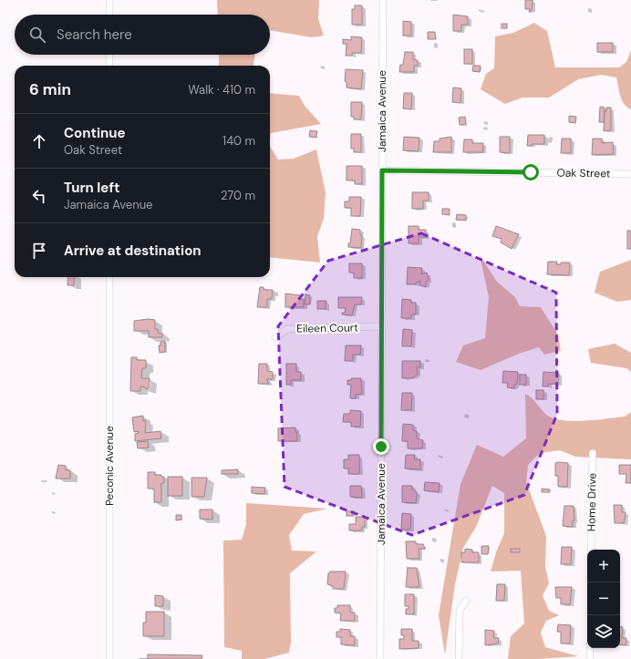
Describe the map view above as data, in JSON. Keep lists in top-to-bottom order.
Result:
{
  "streets": {
    "street": [
      "Jamaica Avenue",
      "Oak Street",
      "Eileen Court",
      "Peconic Avenue",
      "Home Drive"
    ]
  },
  "crossings": [
    ["Jamaica Avenue", "Oak Street"],
    ["Jamaica Avenue", "Eileen Court"]
  ],
  "page": {
    "search": "Search here",
    "heading": ["6 min", "Walk · 410 m"],
    "list": [
      ["Continue", "Oak Street", "140 m"],
      ["Turn left", "Jamaica Avenue", "270 m"],
      "Arrive at destination"
    ],
    "map_buttons": ["+", "−"]
  }
}
